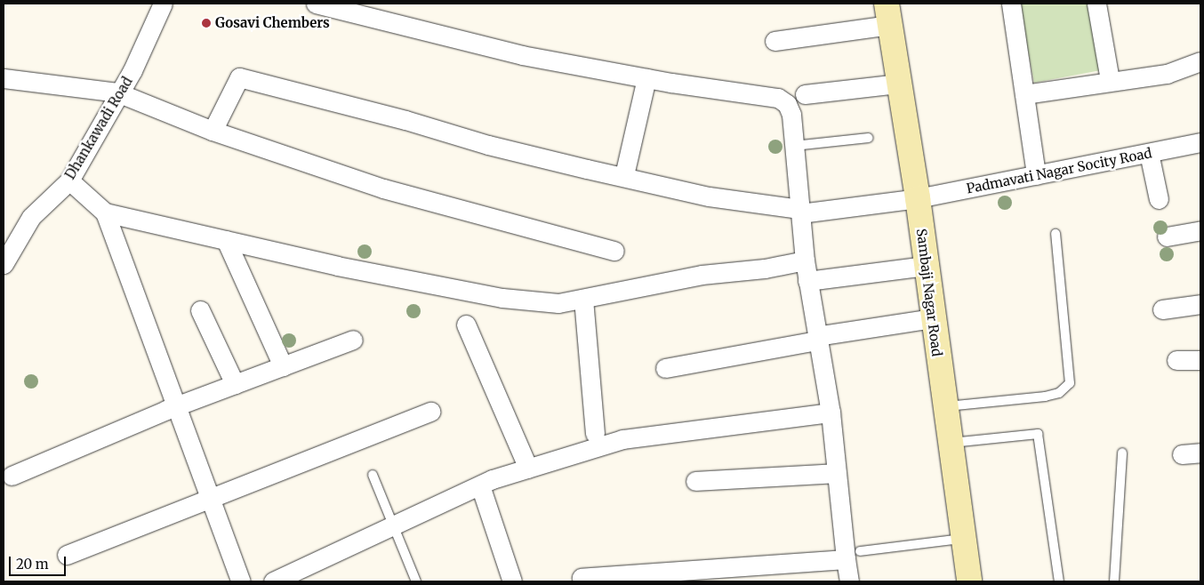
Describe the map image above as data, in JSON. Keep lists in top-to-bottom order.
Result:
{
  "streets": {
    "street": ["Dhankawadi Road", "Padmavati Nagar Socity Road", "Sambaji Nagar Road"]
  },
  "crossings": [
    ["Padmavati Nagar Socity Road", "Sambaji Nagar Road"]
  ],
  "places": ["Gosavi Chembers"],
  "scale_bar": "20 m"
}
